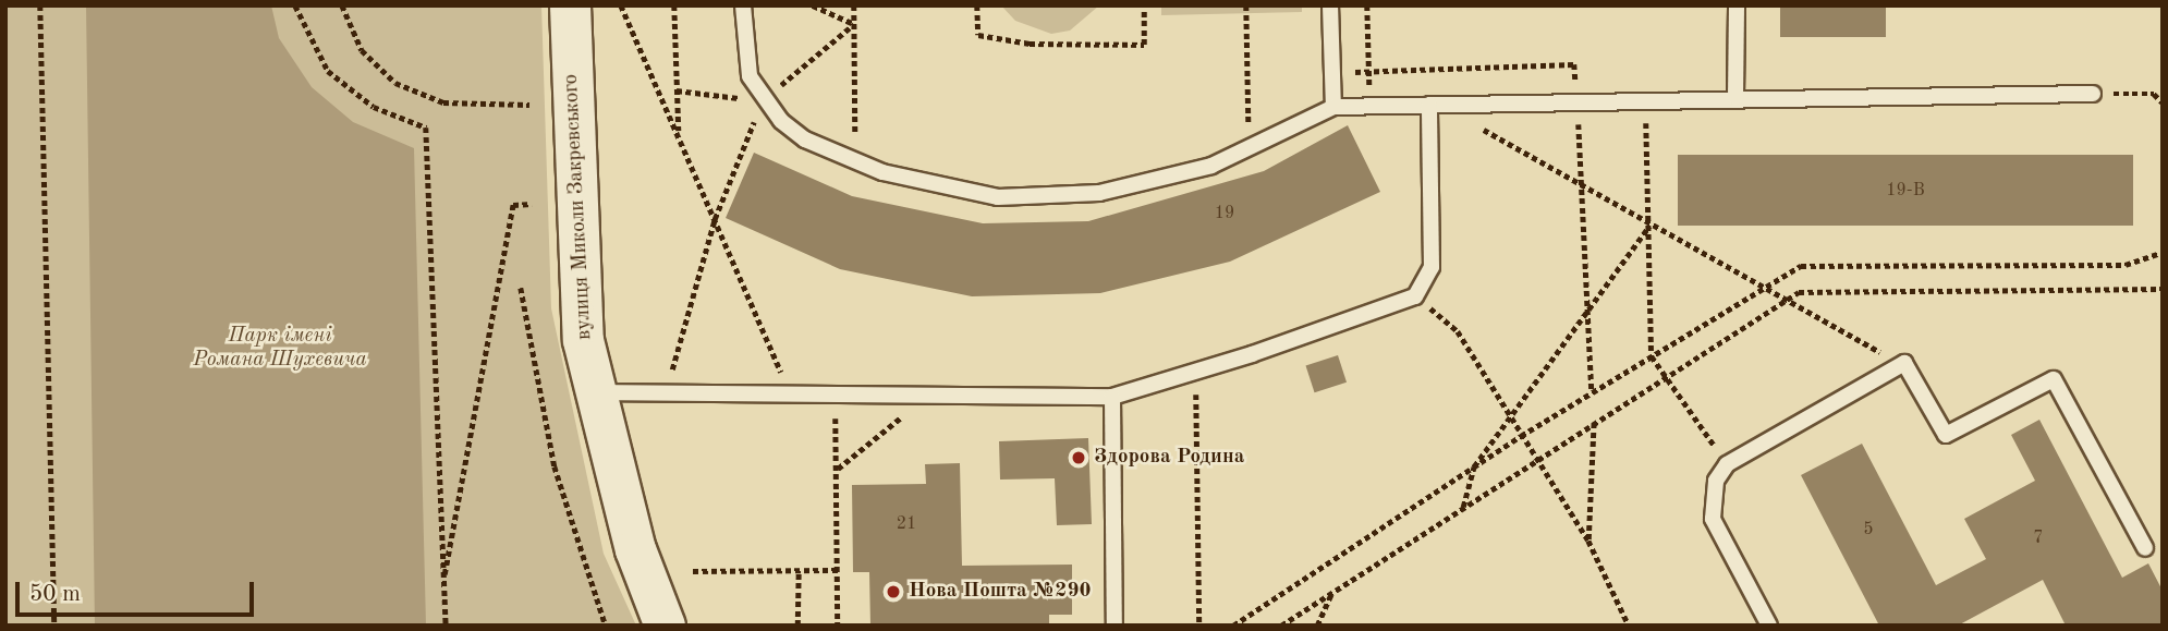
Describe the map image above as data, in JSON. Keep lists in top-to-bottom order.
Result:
{
  "streets": {
    "street": ["вулиця Миколи Закревського"]
  },
  "parks": ["Парк імені Романа Шухевича"],
  "places": ["Здорова Родина", "Нова Пошта №290"],
  "house_numbers": [
    "19-В",
    "19",
    "21",
    "5",
    "7"
  ],
  "scale_bar": "50 m"
}
